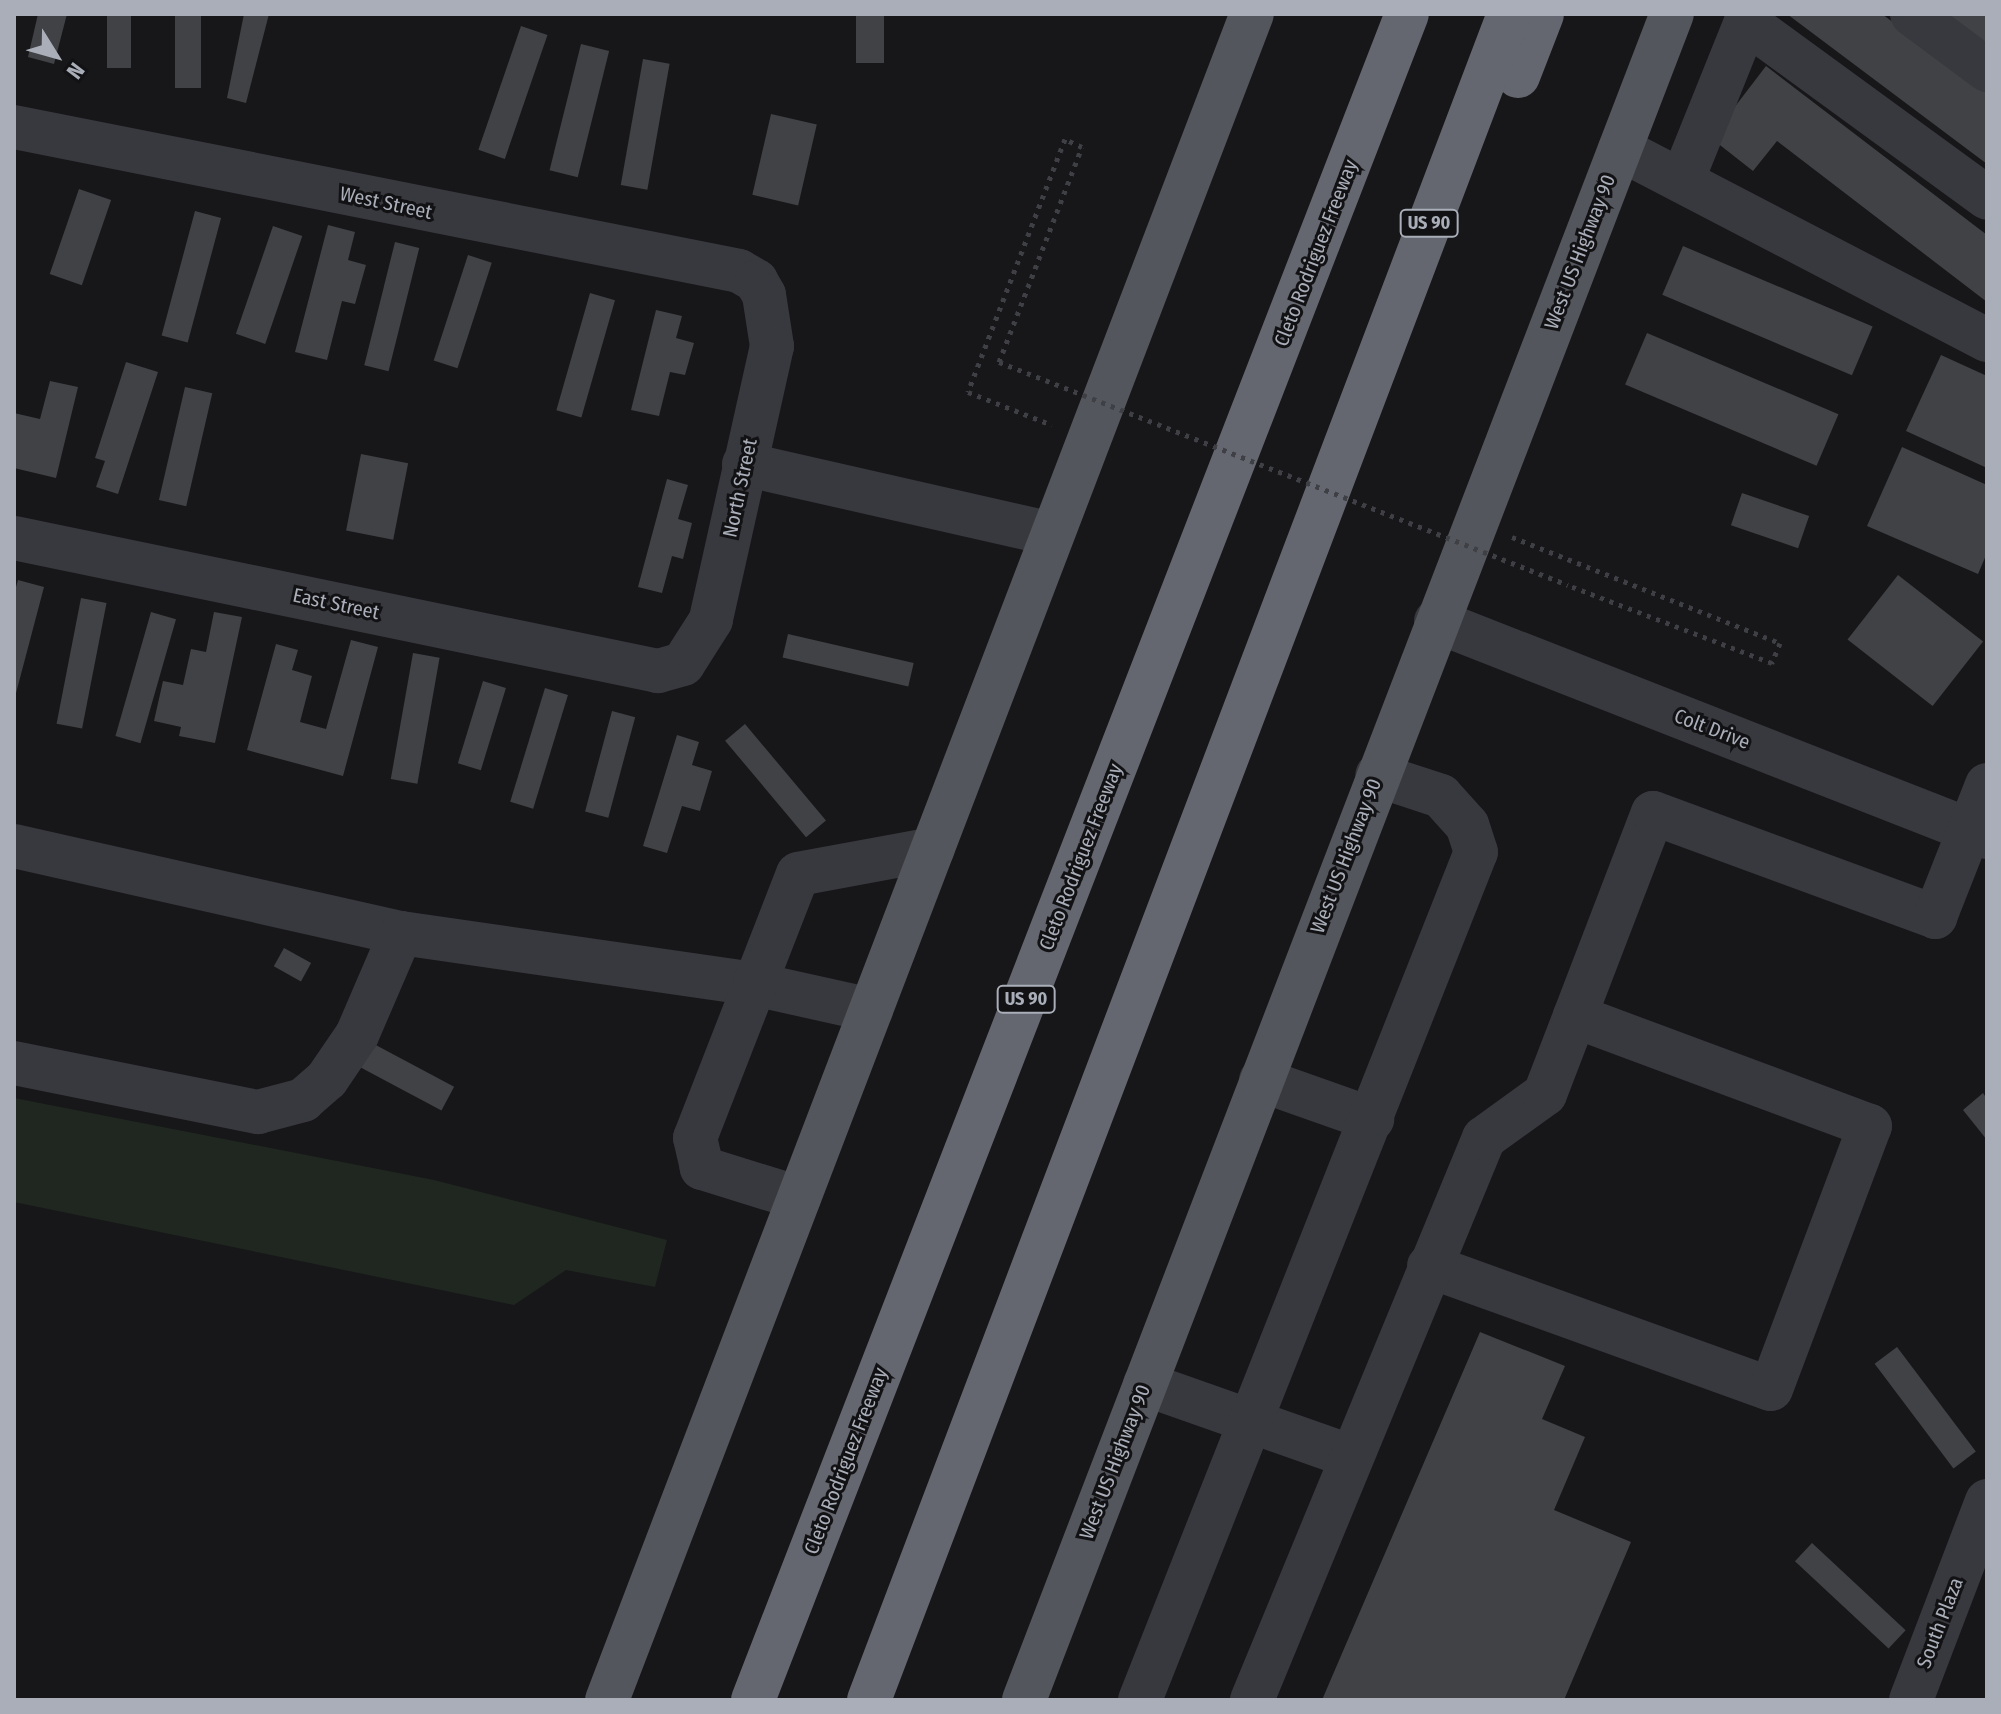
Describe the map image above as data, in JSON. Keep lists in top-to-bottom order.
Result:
{
  "streets": {
    "highway": ["US 90", "Cleto Rodriguez Freeway"],
    "main road": ["West US Highway 90"],
    "street": [
      "West Street",
      "North Street",
      "East Street",
      "Colt Drive",
      "South Plaza"
    ]
  },
  "crossings": [
    ["West Street", "North Street"],
    ["West US Highway 90", "Colt Drive"],
    ["North Street", "East Street"]
  ],
  "north": "bottom right"
}
